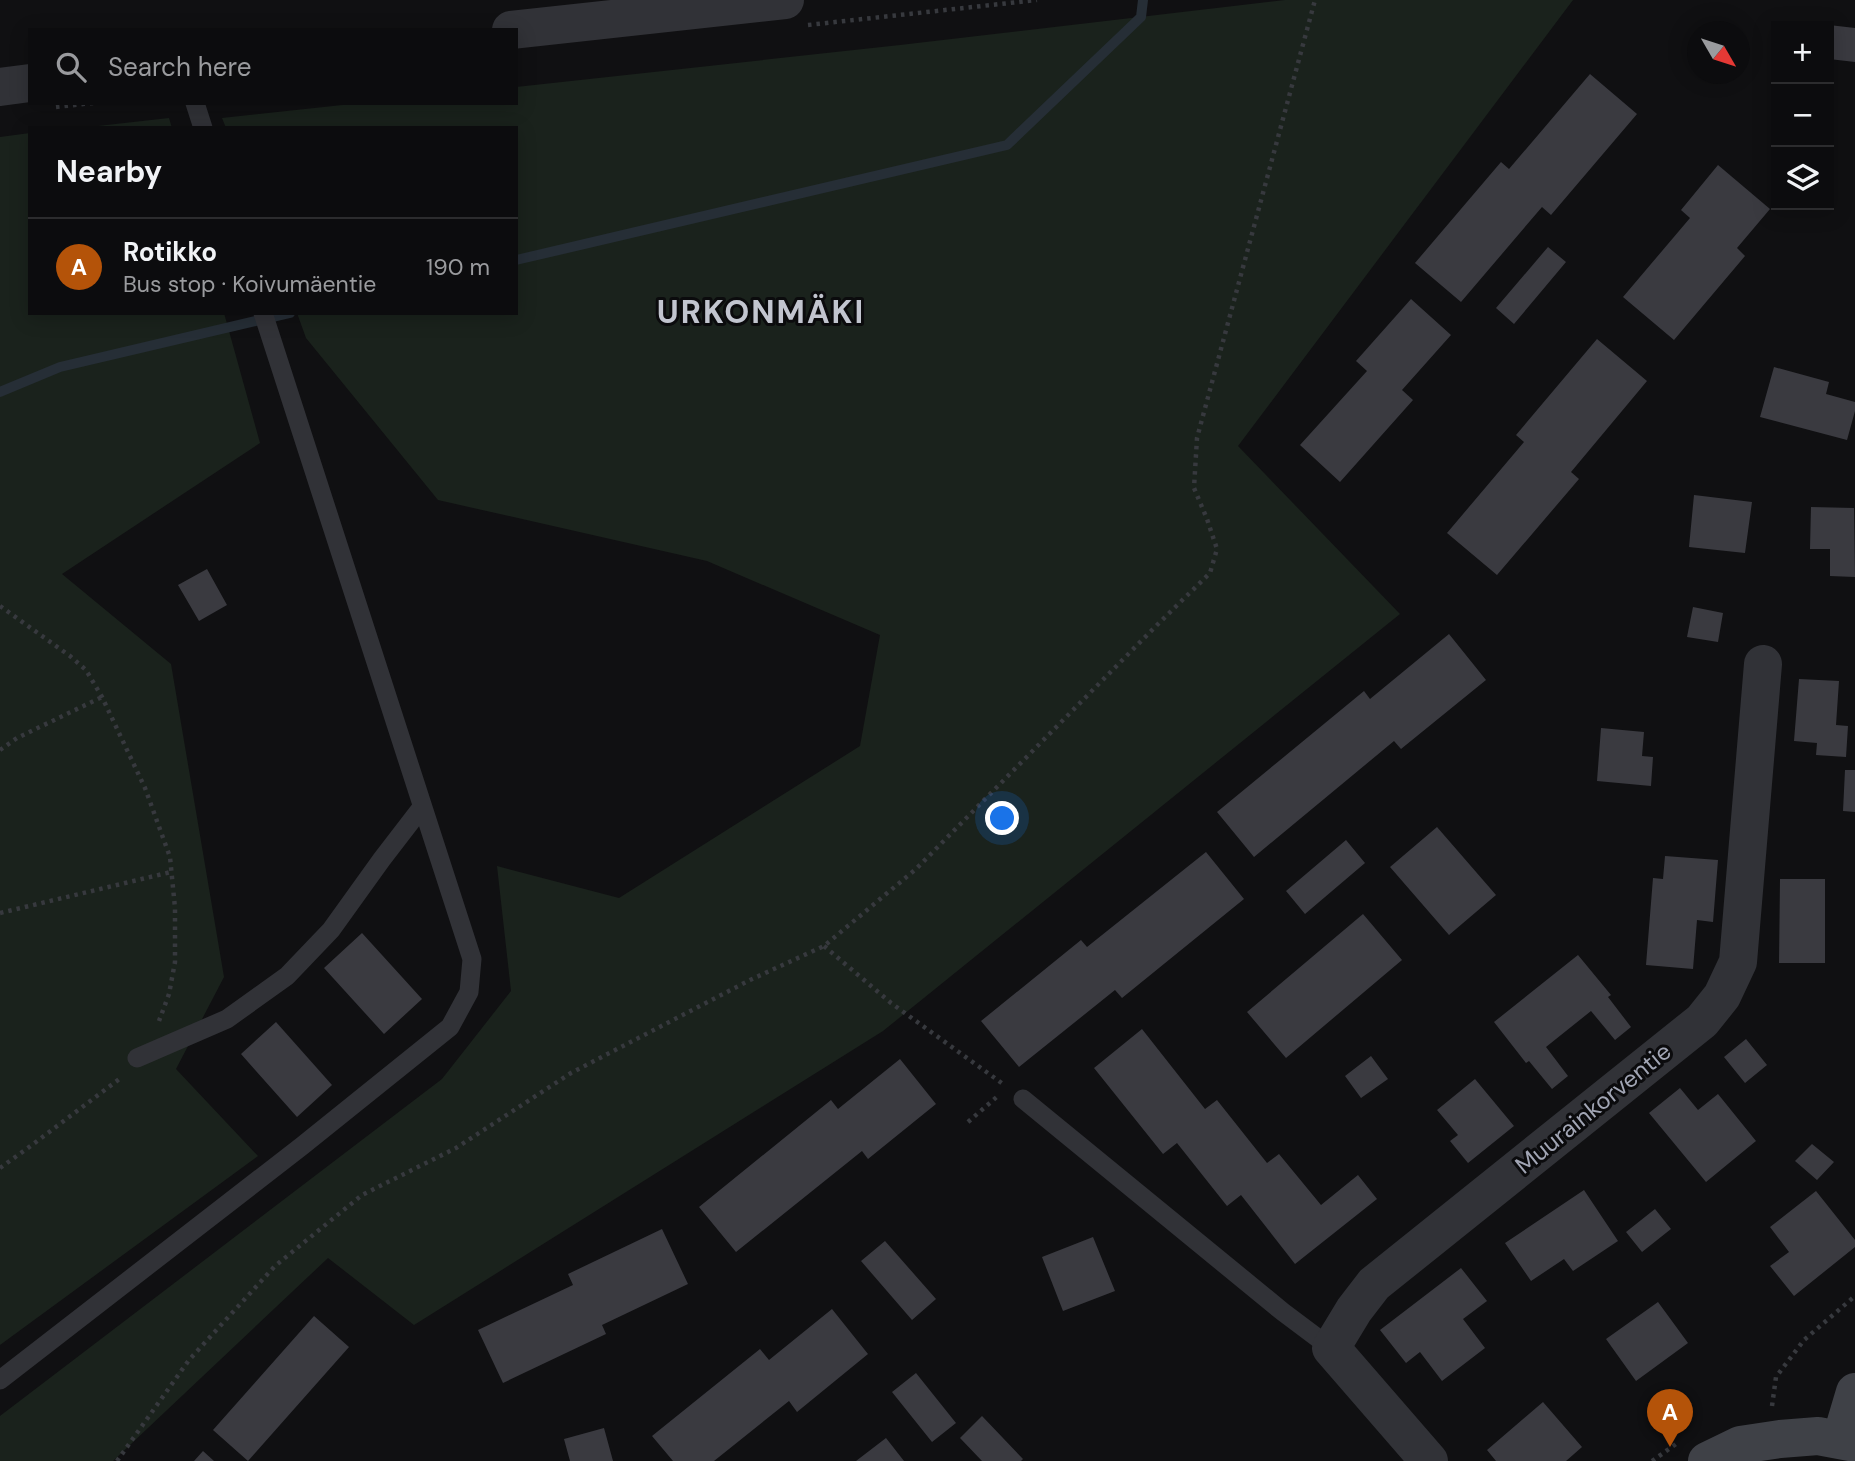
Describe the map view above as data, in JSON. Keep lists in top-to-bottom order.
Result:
{
  "streets": {
    "street": ["Muurainkorventie"]
  },
  "districts": ["URKONMÄKI"],
  "north": "bottom right",
  "page": {
    "map_buttons": ["+", "−"],
    "search": "Search here",
    "heading": "Nearby",
    "list": [
      {
        "mark": "A",
        "name": "Rotikko",
        "note": "Bus stop · Koivumäentie",
        "value": "190 m"
      }
    ],
    "pins": "A"
  }
}
